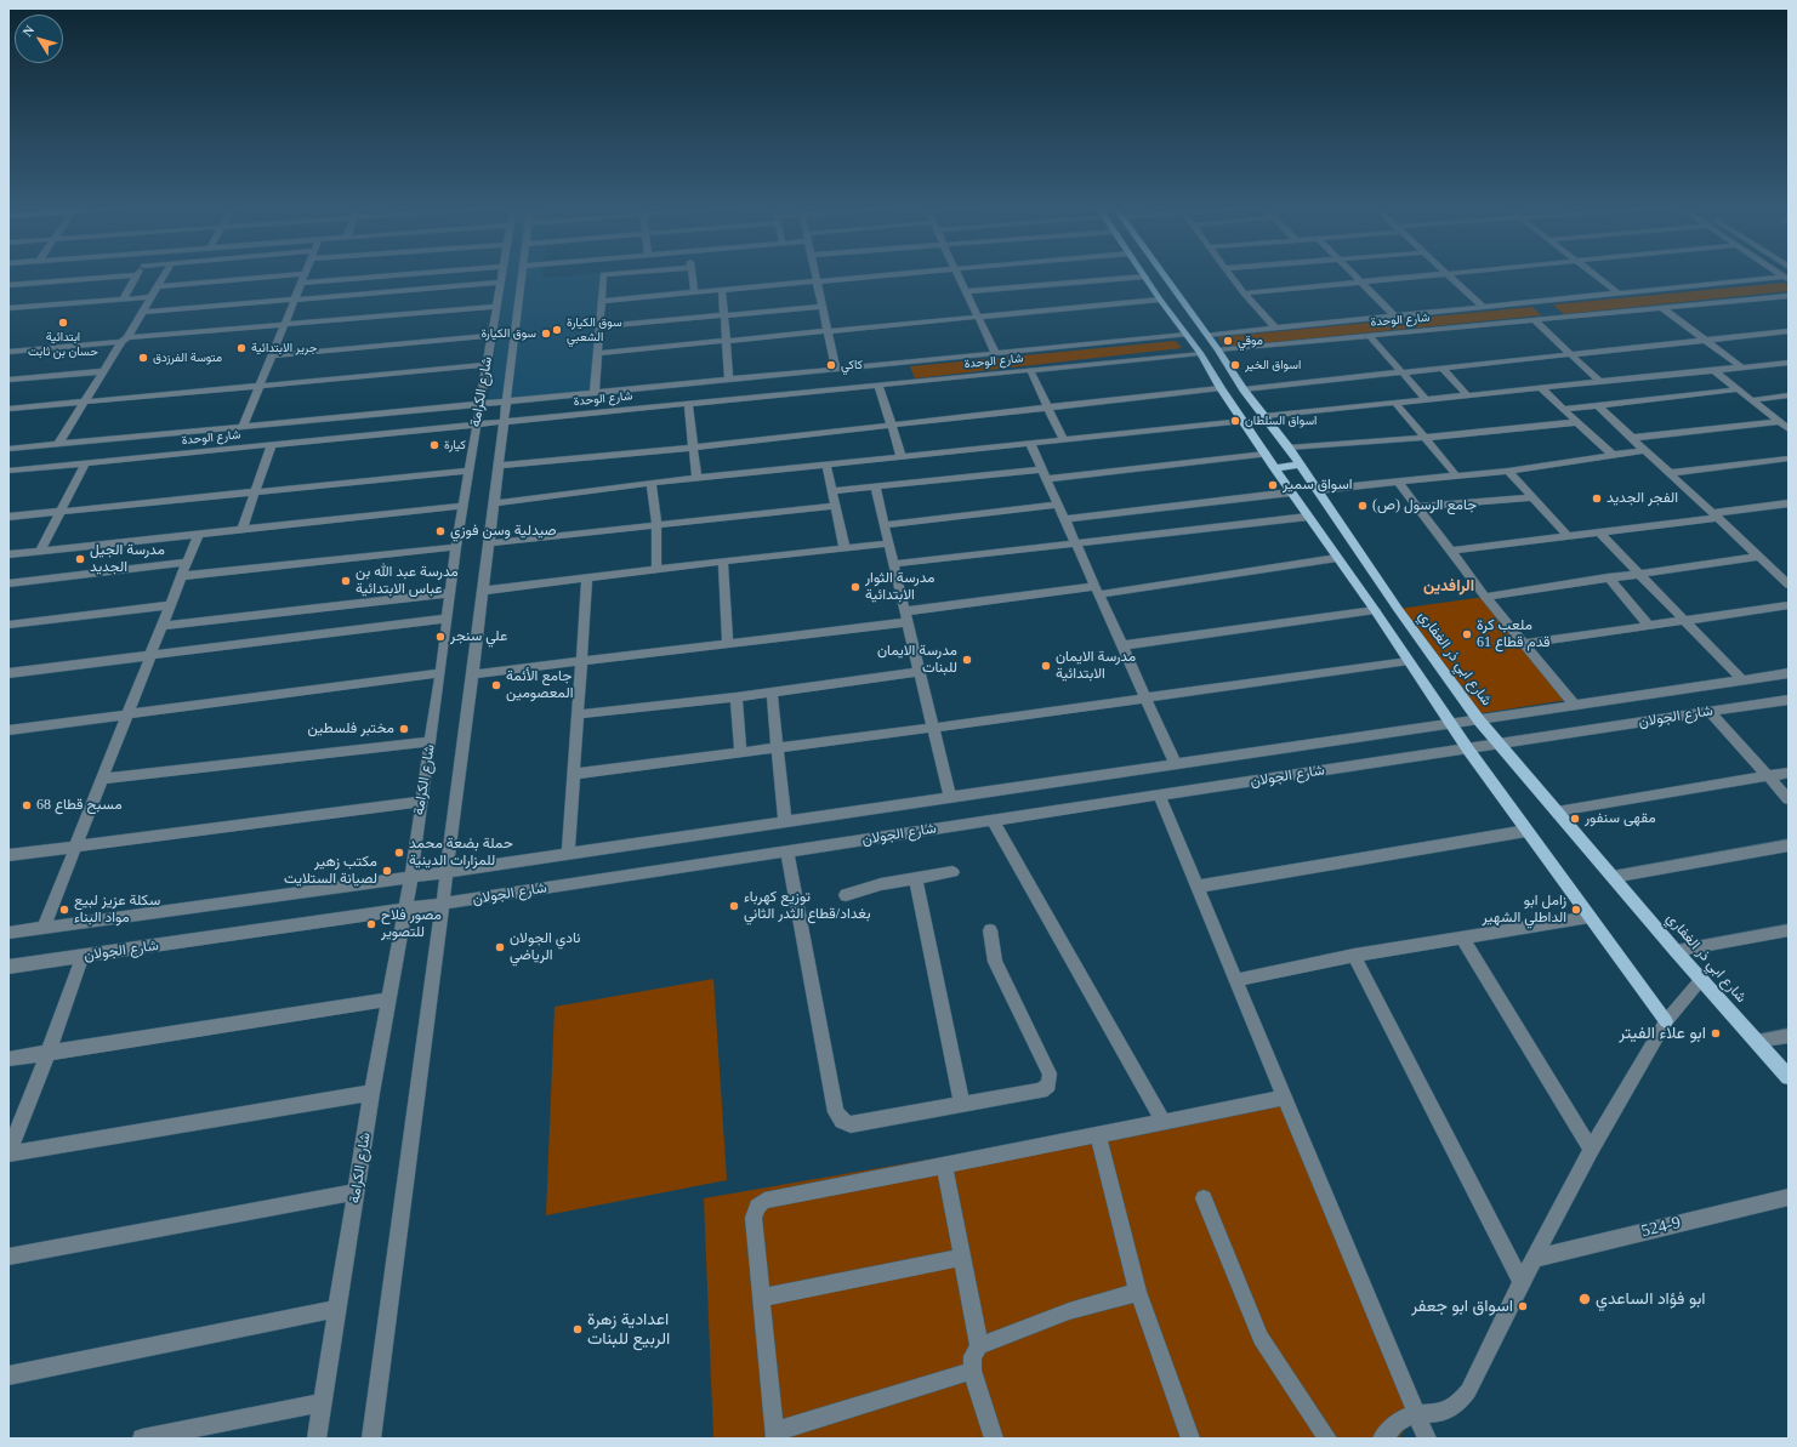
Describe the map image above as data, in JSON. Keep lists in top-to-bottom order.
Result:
{
  "streets": {
    "main road": ["شارع ابي ذر الغفاري"],
    "street": [
      "شارع الوحدة",
      "شارع الكرامة",
      "شارع الجولان",
      "524-9"
    ]
  },
  "crossings": [
    ["شارع الوحدة", "شارع الكرامة"],
    ["شارع الوحدة", "شارع ابي ذر الغفاري"],
    ["شارع الكرامة", "شارع الجولان"],
    ["شارع ابي ذر الغفاري", "شارع الجولان"]
  ],
  "districts": ["الرافدين"],
  "places": [
    "ابتدائية حسان بن ثابت",
    "سوق الكيارة الشعبي",
    "سوق الكيارة",
    "موقي",
    "جرير الابتدائية",
    "متوسة الفرزدق",
    "كاكي",
    "اسواق الخير",
    "اسواق السلطان",
    "كيارة",
    "اسواق سمير",
    "الفجر الجديد",
    "جامع الرسول (ص)",
    "صيدلية وسن فوزي",
    "مدرسة الجيل الجديد",
    "مدرسة عبد الله بن عباس الابتدائية",
    "مدرسة الثوار الابتدائية",
    "ملعب كرة قدم قطاع 61",
    "علي سنجر",
    "مدرسة الايمان للبنات",
    "مدرسة الايمان الابتدائية",
    "جامع الأئمة المعصومين",
    "مختبر فلسطين",
    "مسبح قطاع 68",
    "مقهى سنفور",
    "حملة بضعة محمد للمزارات الدينية",
    "مكتب زهير لصيانة الستلايت",
    "توزيع كهرباء بغداد/قطاع الثدر الثاني",
    "سكلة عزيز لبيع مواد البناء",
    "زامل ابو الداطلي الشهير",
    "مصور فلاح للتصوير",
    "نادي الجولان الرياضي",
    "ابو علاء الفيتر",
    "ابو فؤاد الساعدي",
    "اسواق ابو جعفر",
    "اعدادية زهرة الربيع للبنات"
  ],
  "north": "top left"
}
